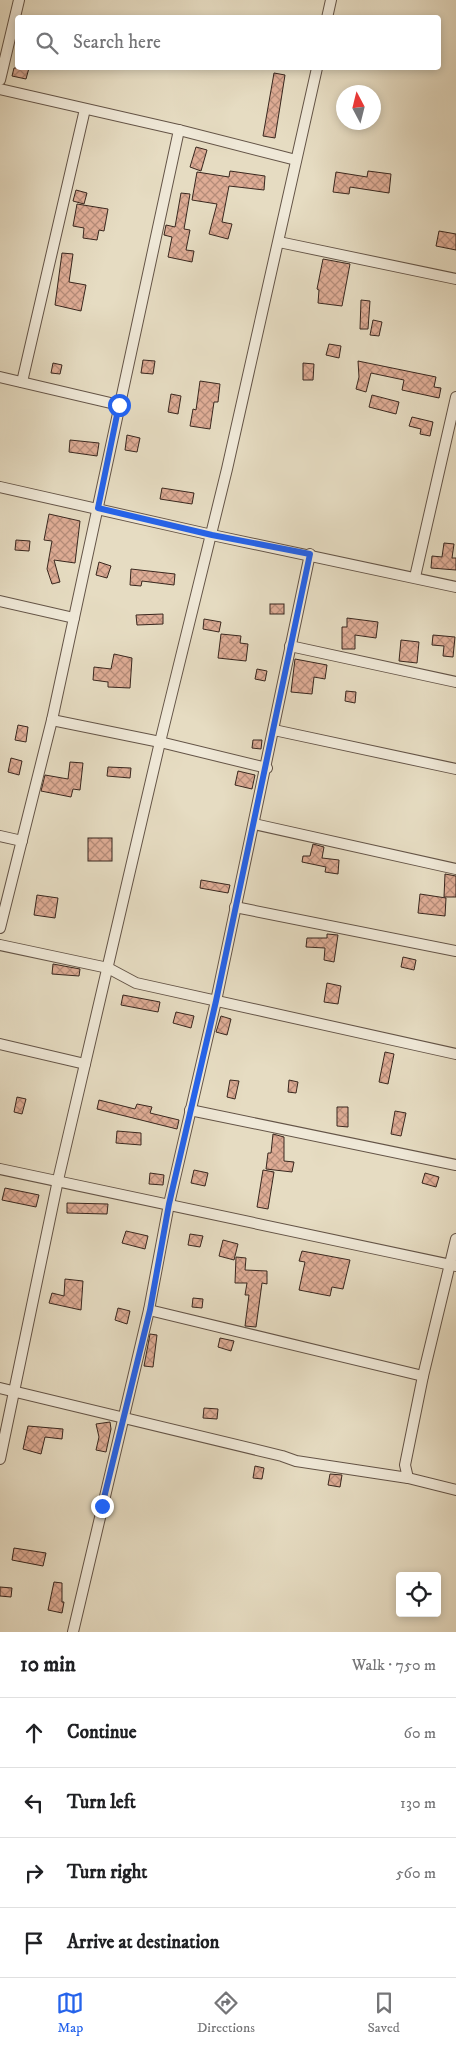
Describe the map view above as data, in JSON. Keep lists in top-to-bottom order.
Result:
{
  "north": "top",
  "page": {
    "search": "Search here",
    "heading": ["10 min", "Walk · 750 m"],
    "list": [
      ["Continue", "60 m"],
      ["Turn left", "130 m"],
      ["Turn right", "560 m"],
      "Arrive at destination"
    ],
    "nav": ["Map", "Directions", "Saved"]
  }
}
